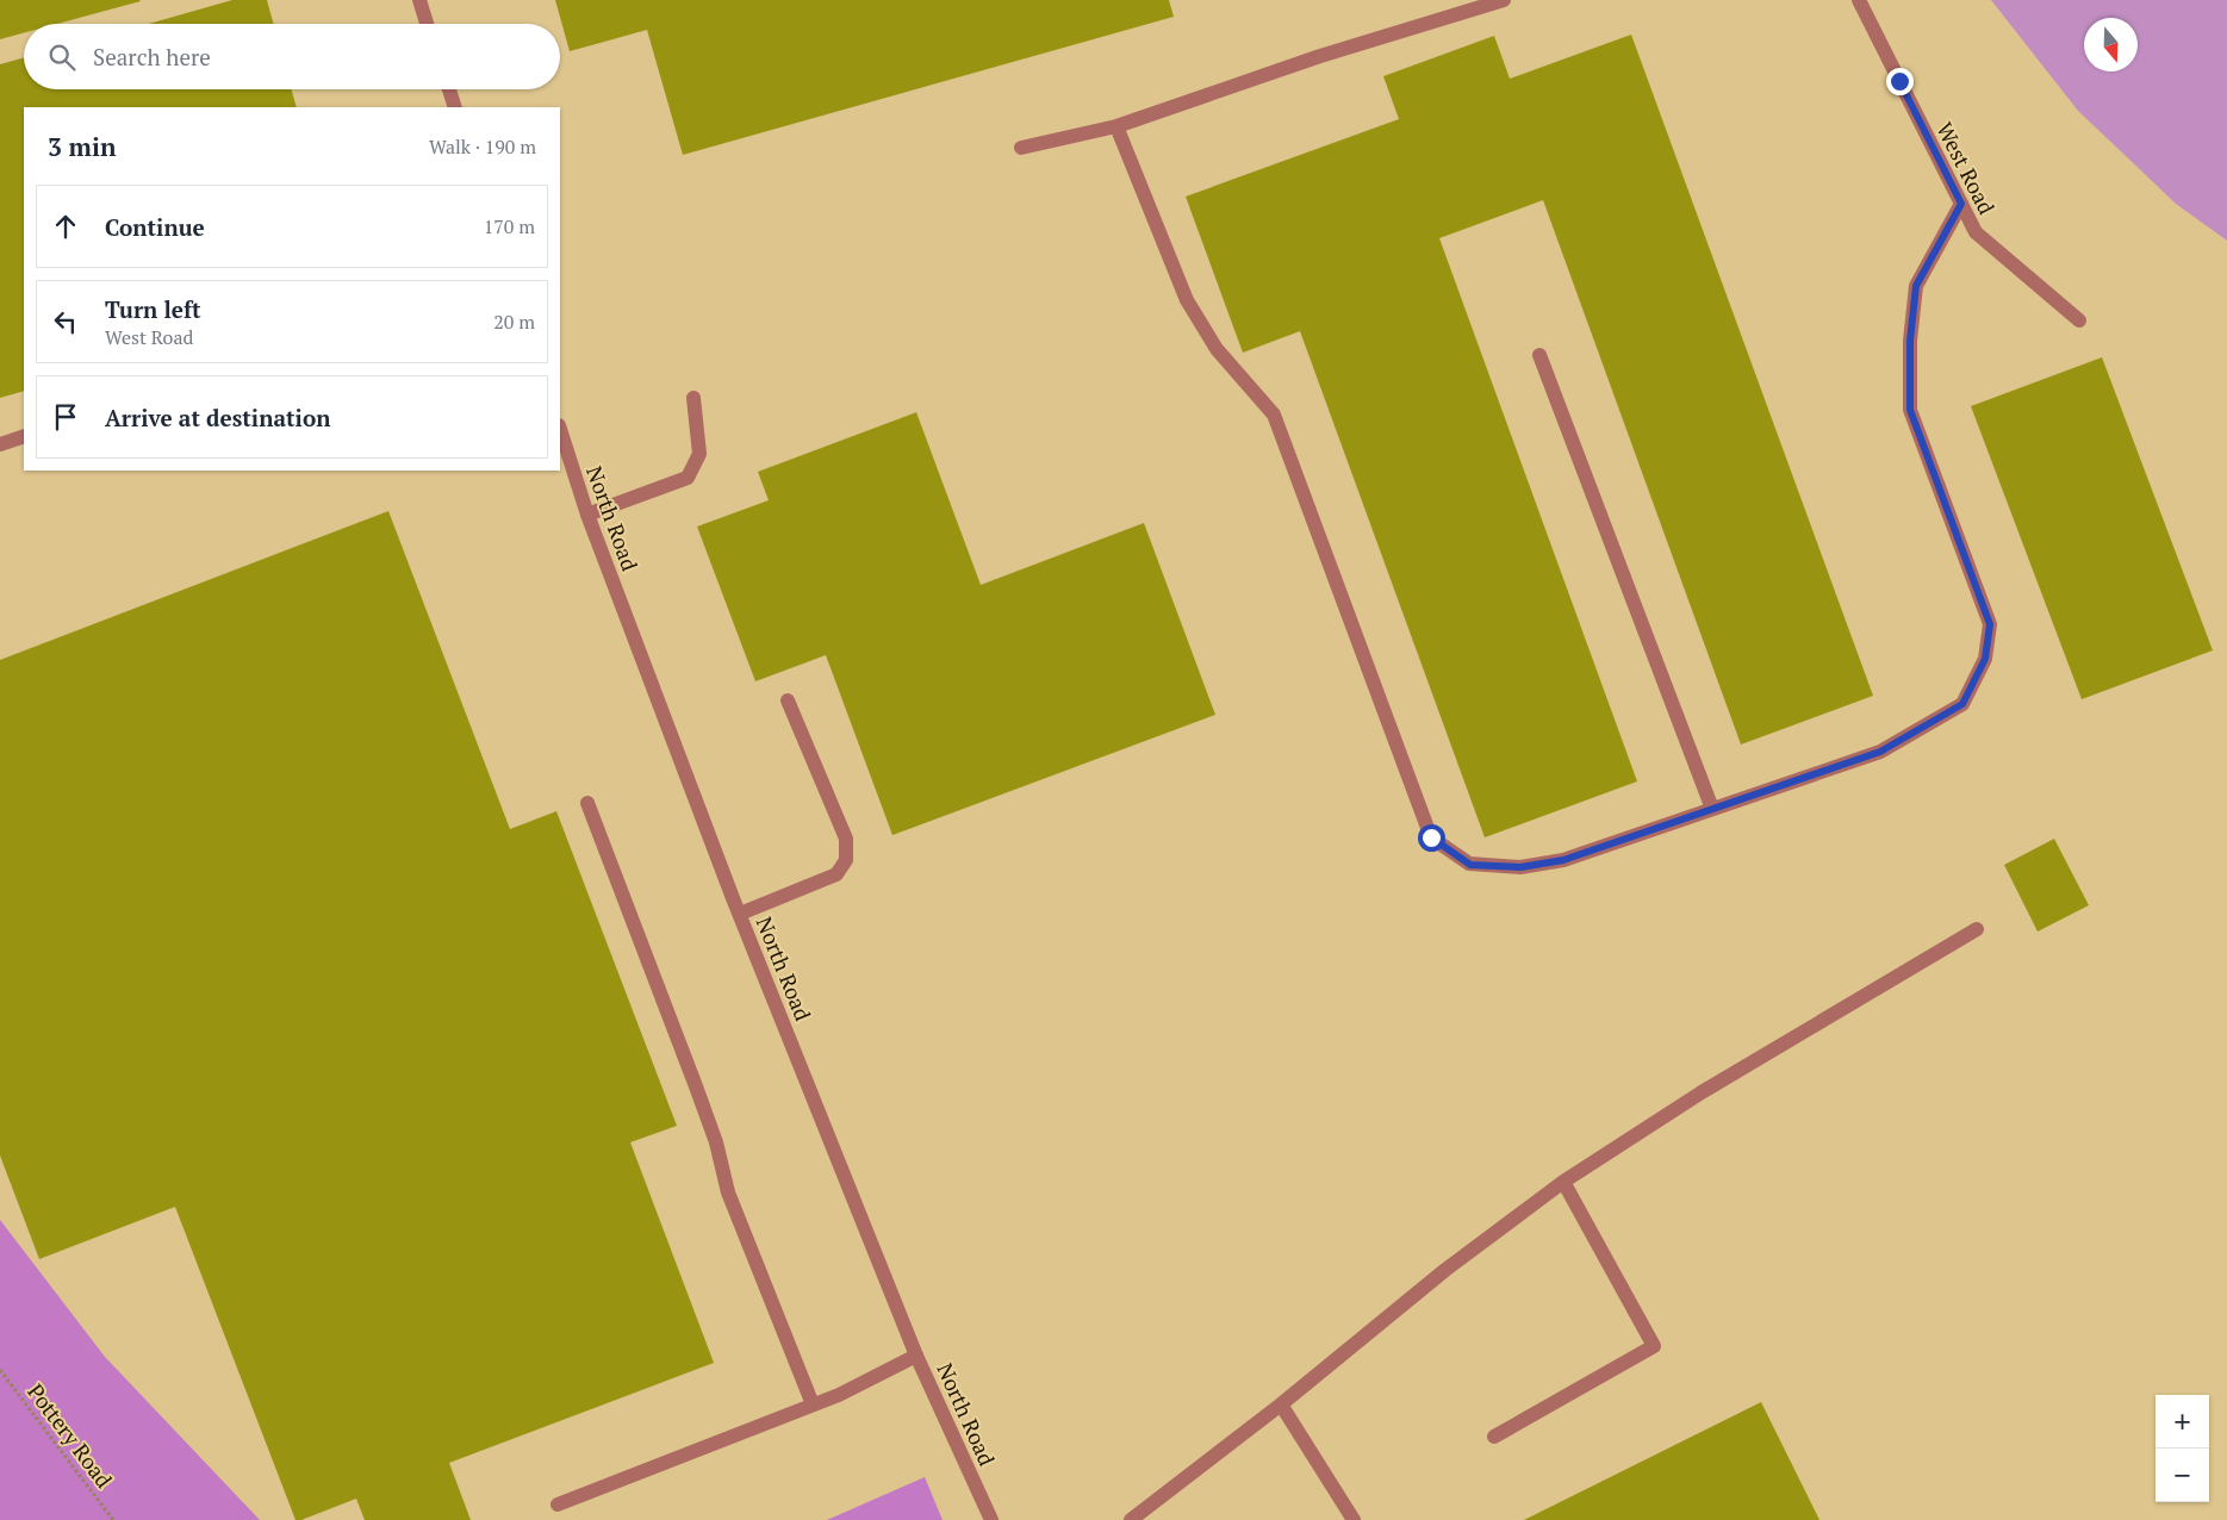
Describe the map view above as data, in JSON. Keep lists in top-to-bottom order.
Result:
{
  "streets": {
    "street": ["West Road", "North Road"],
    "path": ["Pottery Road"]
  },
  "north": "bottom",
  "page": {
    "search": "Search here",
    "heading": ["3 min", "Walk · 190 m"],
    "list": [
      ["Continue", "170 m"],
      ["Turn left", "West Road", "20 m"],
      "Arrive at destination"
    ],
    "map_buttons": ["+", "−"]
  }
}
